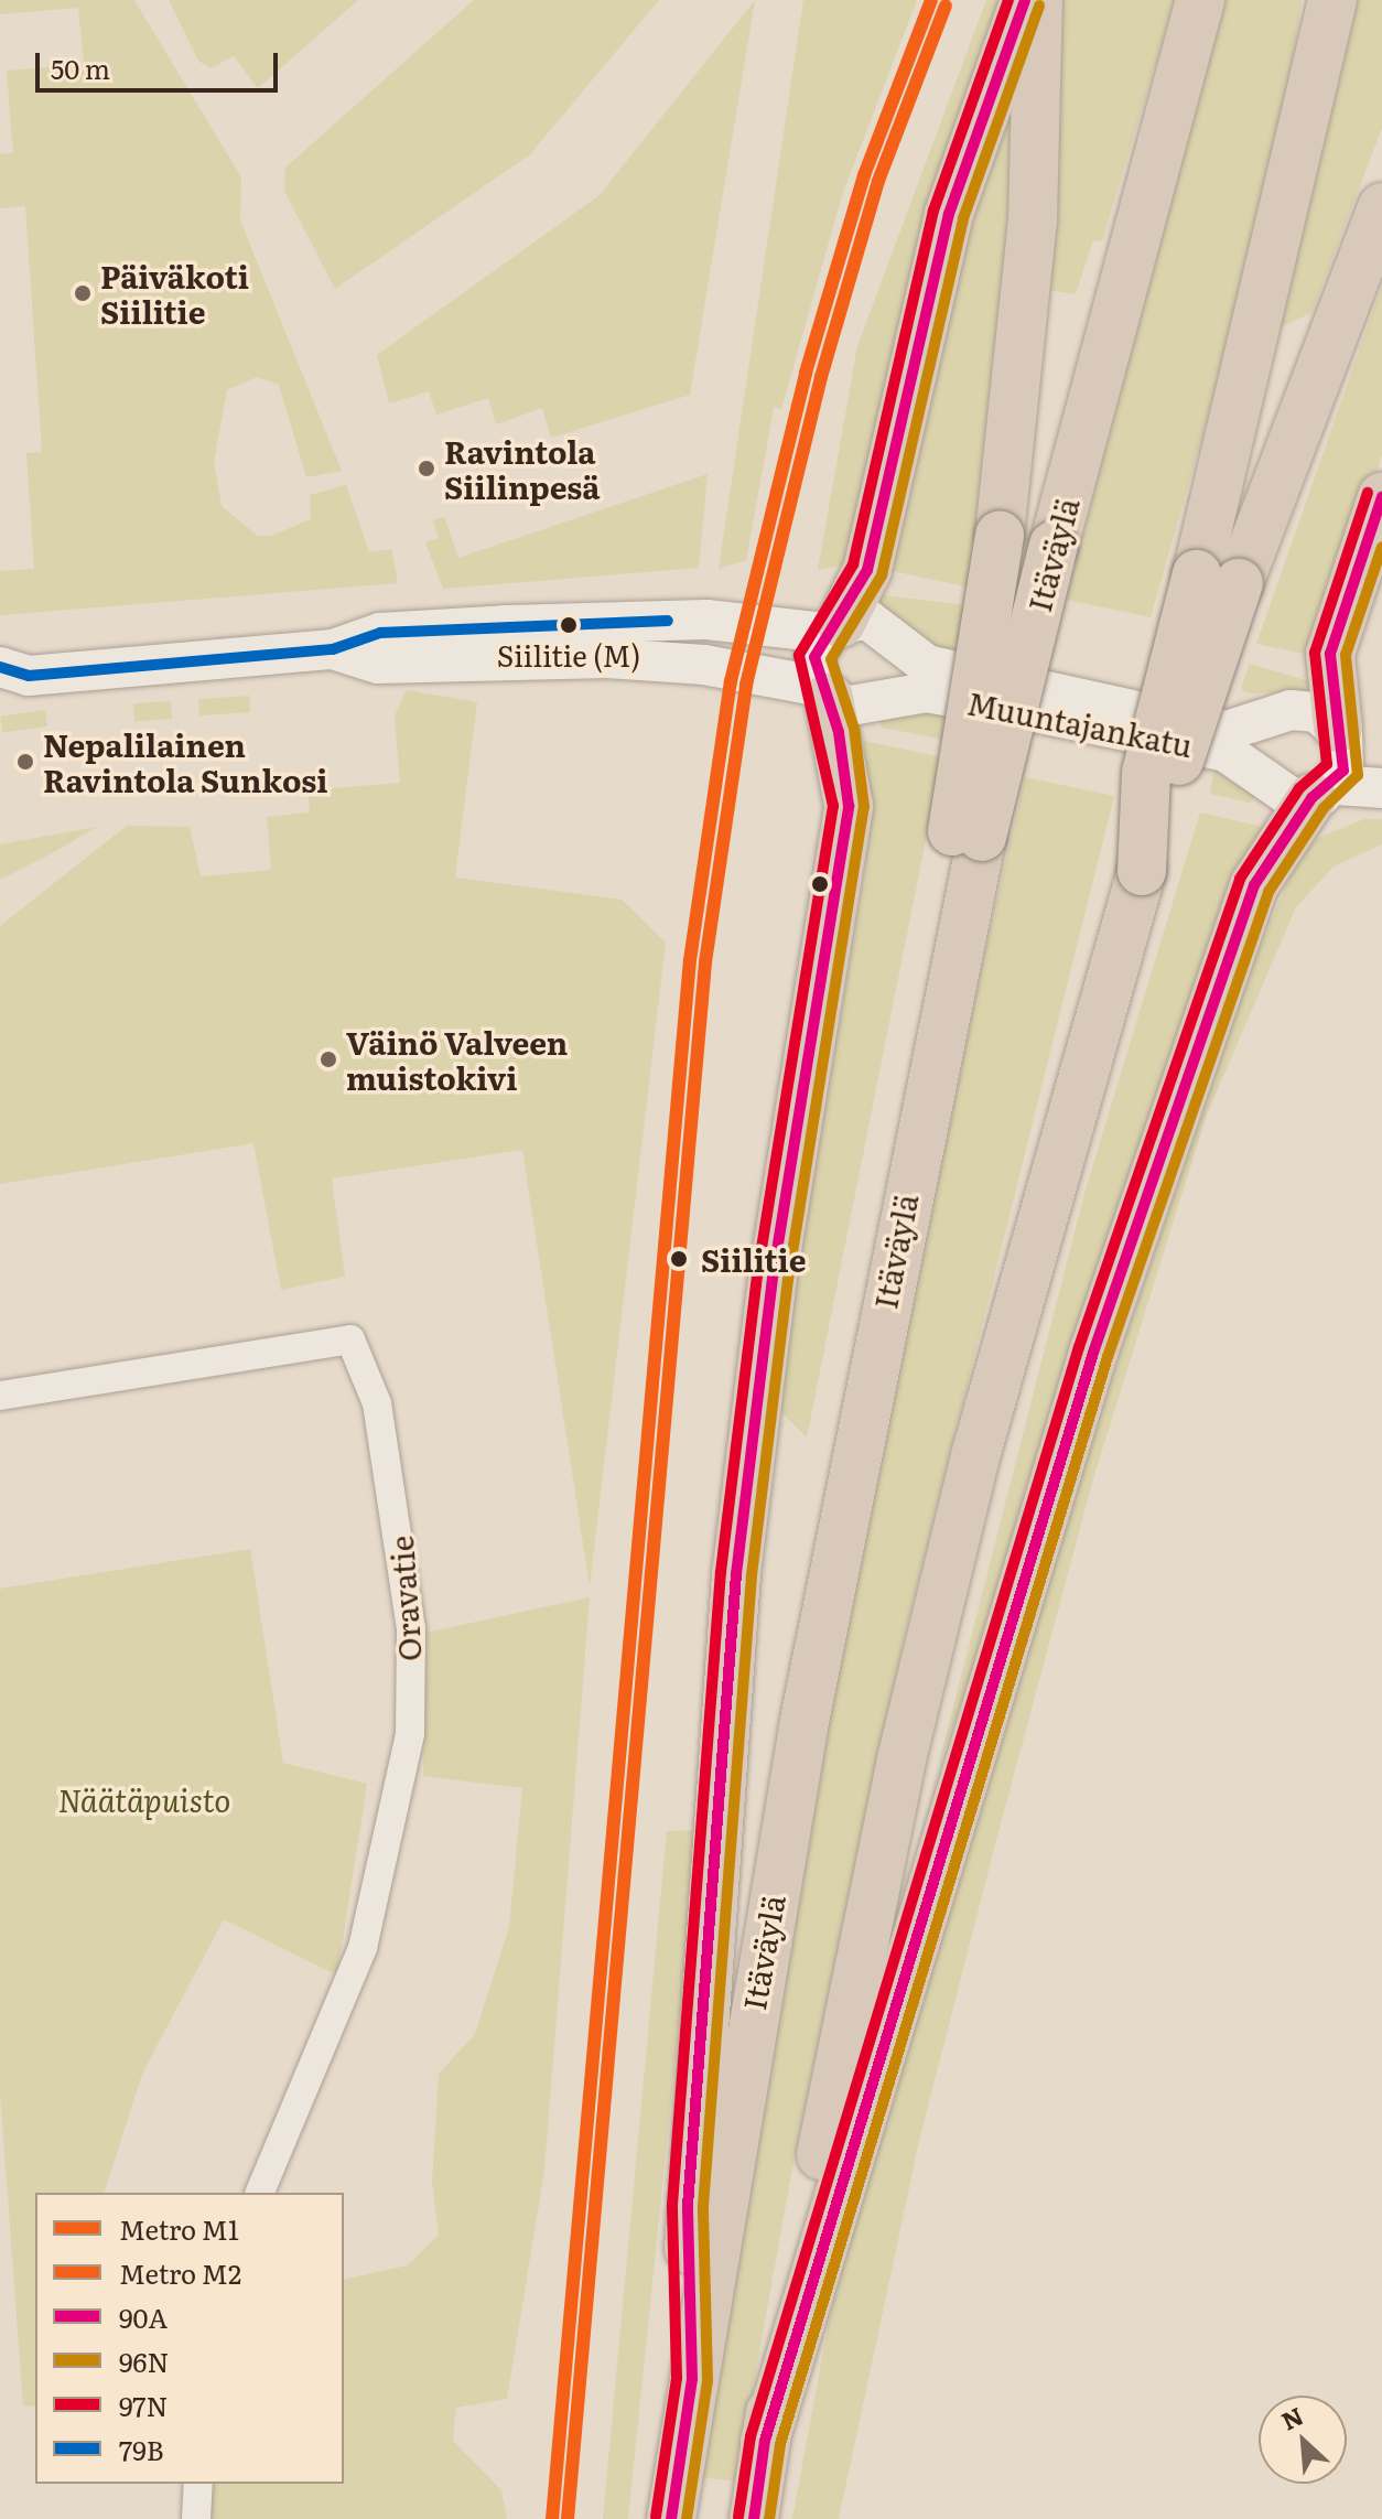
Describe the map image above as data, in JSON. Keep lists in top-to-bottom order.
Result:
{
  "streets": {
    "highway": ["Itäväylä"],
    "street": ["Muuntajankatu", "Oravatie"]
  },
  "parks": ["Näätäpuisto"],
  "places": [
    "Päiväkoti Siilitie",
    "Ravintola Siilinpesä",
    "Siilitie (M)",
    "Nepalilainen Ravintola Sunkosi",
    "Väinö Valveen muistokivi",
    "Siilitie"
  ],
  "lines": [
    "metro line M1",
    "transit line 90A",
    "transit line 97N",
    "metro line M2",
    "transit line 96N",
    "transit line 79B"
  ],
  "legend": [
    "Metro M1",
    "Metro M2",
    "90A",
    "96N",
    "97N",
    "79B"
  ],
  "scale_bar": "50 m",
  "north": "top left"
}
